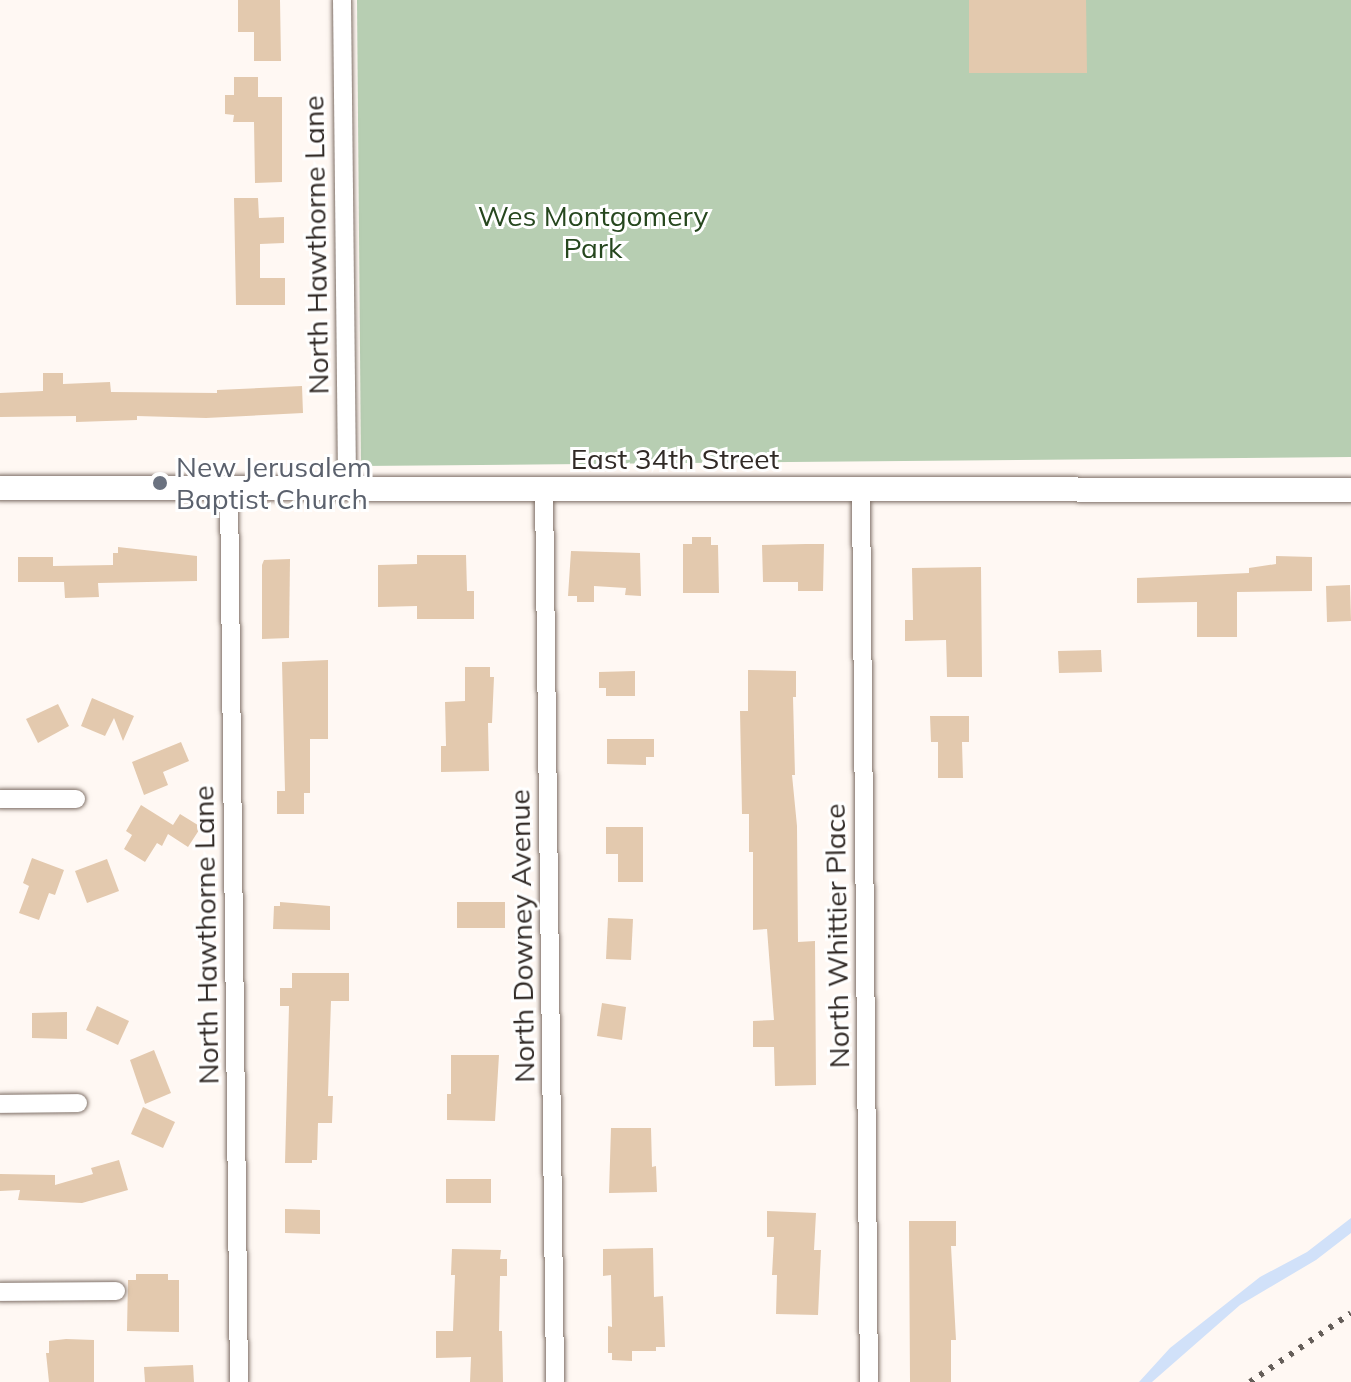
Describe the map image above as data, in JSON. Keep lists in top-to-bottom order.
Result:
{
  "streets": {
    "main road": ["East 34th Street"],
    "street": ["North Hawthorne Lane", "North Downey Avenue", "North Whittier Place"]
  },
  "crossings": [
    ["North Hawthorne Lane", "East 34th Street"],
    ["East 34th Street", "North Downey Avenue"],
    ["East 34th Street", "North Whittier Place"]
  ],
  "parks": ["Wes Montgomery Park"],
  "places": ["New Jerusalem Baptist Church"]
}
